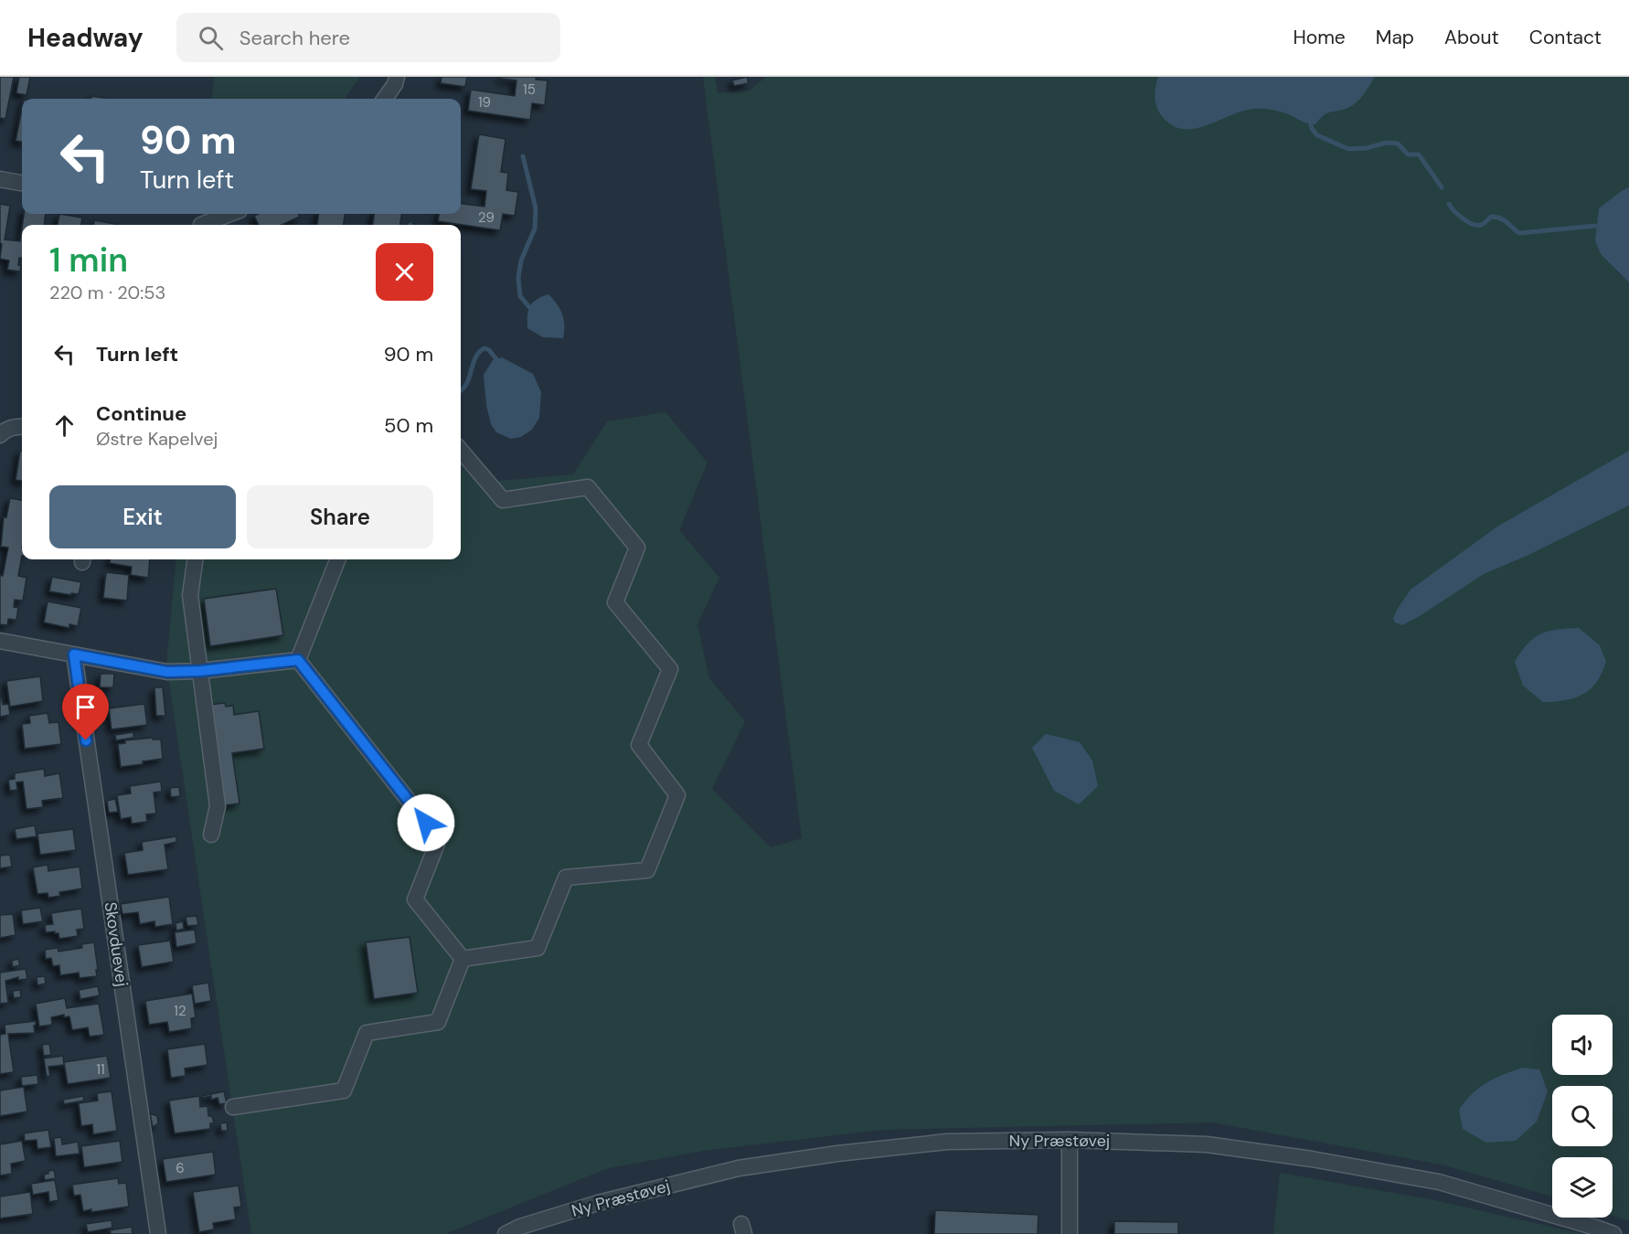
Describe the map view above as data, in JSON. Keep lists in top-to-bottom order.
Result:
{
  "streets": {
    "street": ["Skovduevej", "Ny Præstøvej"]
  },
  "house_numbers": [
    "15",
    "19",
    "29",
    "12",
    "11",
    "6"
  ],
  "page": {
    "header": "Headway",
    "search": "Search here",
    "nav": [
      "Home",
      "Map",
      "About",
      "Contact"
    ],
    "turn": ["90 m", "Turn left"],
    "heading": ["1 min", "220 m · 20:53"],
    "list": [
      {
        "name": "Turn left",
        "value": "90 m"
      },
      {
        "name": "Continue",
        "note": "Østre Kapelvej",
        "value": "50 m"
      }
    ],
    "buttons": ["Exit", "Share"]
  }
}
